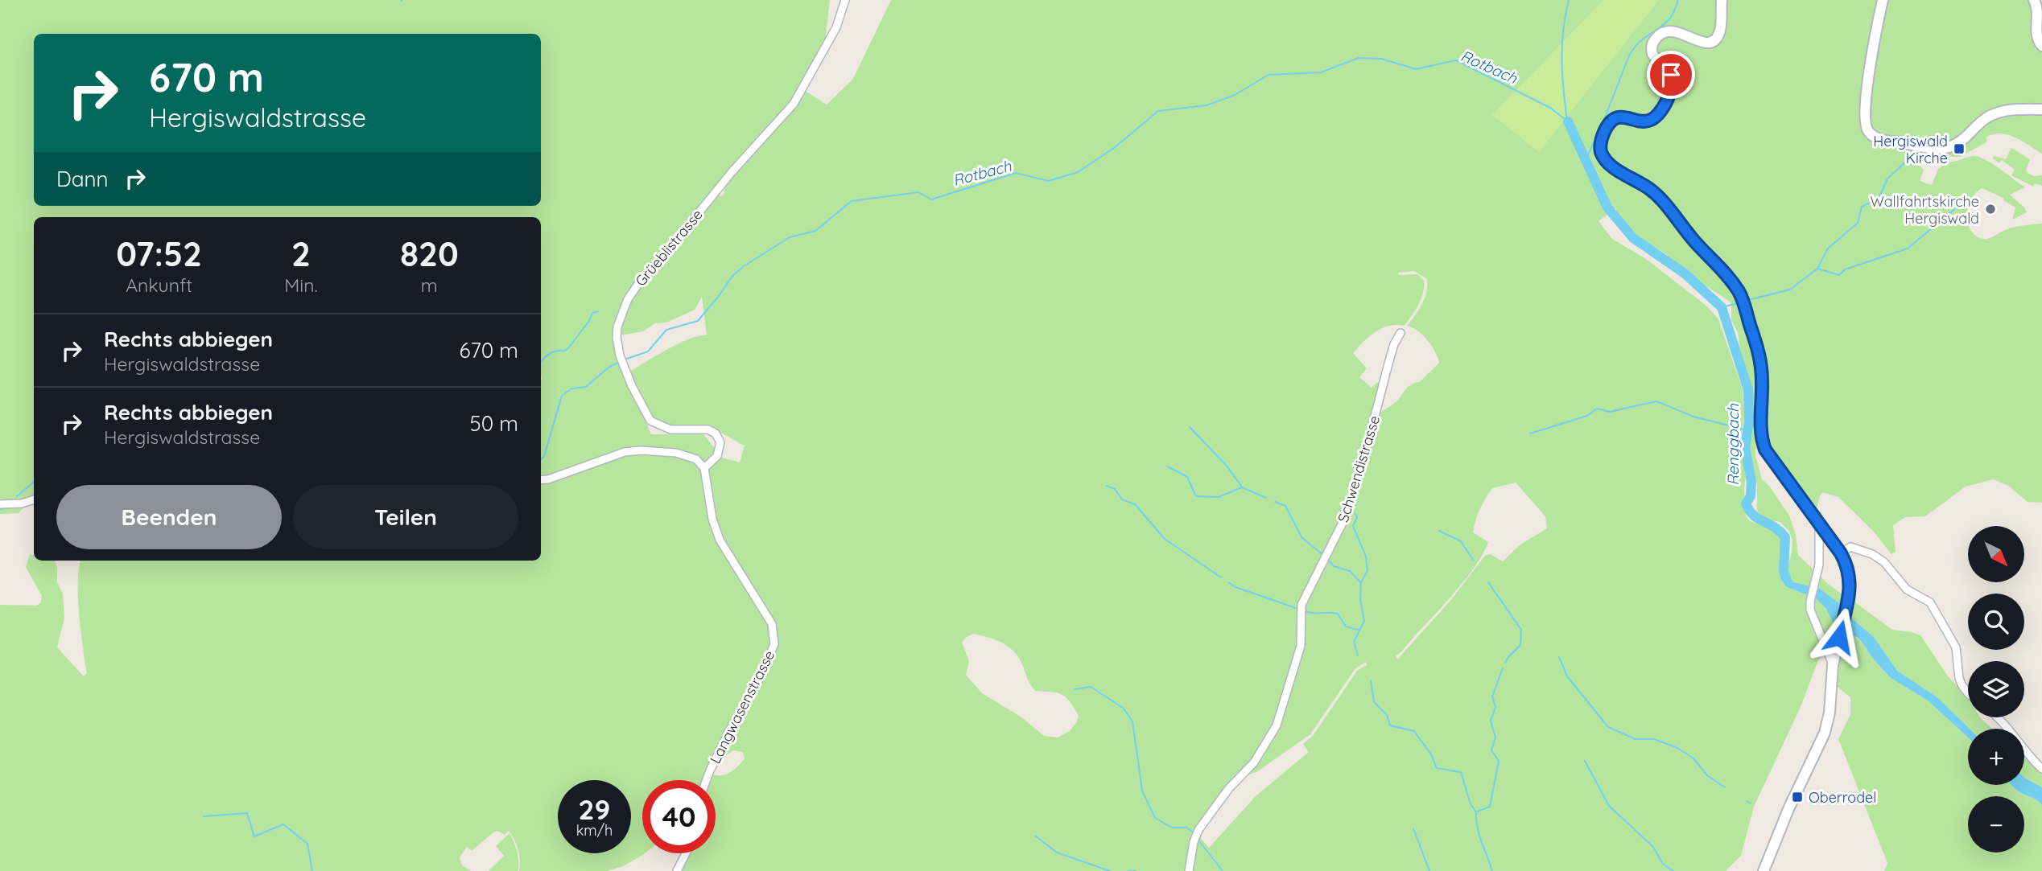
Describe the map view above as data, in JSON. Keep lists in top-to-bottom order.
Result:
{
  "streets": {
    "street": ["Grüeblistrasse", "Schwendistrasse", "Langwasenstrasse"]
  },
  "crossings": [
    ["Grüeblistrasse", "Langwasenstrasse"]
  ],
  "water": ["Rotbach", "Renggbach"],
  "places": {
    "transit": ["Hergiswald Kirche", "Oberrodel"],
    "other": ["Wallfahrtskirche Hergiswald"]
  },
  "north": "bottom right",
  "page": {
    "turn": ["670 m", "Hergiswaldstrasse"],
    "then": "Dann",
    "eta": [
      "07:52",
      "Ankunft",
      "2",
      "Min.",
      "820",
      "m"
    ],
    "list": [
      {
        "name": "Rechts abbiegen",
        "note": "Hergiswaldstrasse",
        "value": "670 m"
      },
      {
        "name": "Rechts abbiegen",
        "note": "Hergiswaldstrasse",
        "value": "50 m"
      }
    ],
    "buttons": ["Beenden", "Teilen"],
    "map_buttons": ["+", "−"],
    "speed": "29 km/h",
    "limit": "40"
  }
}
